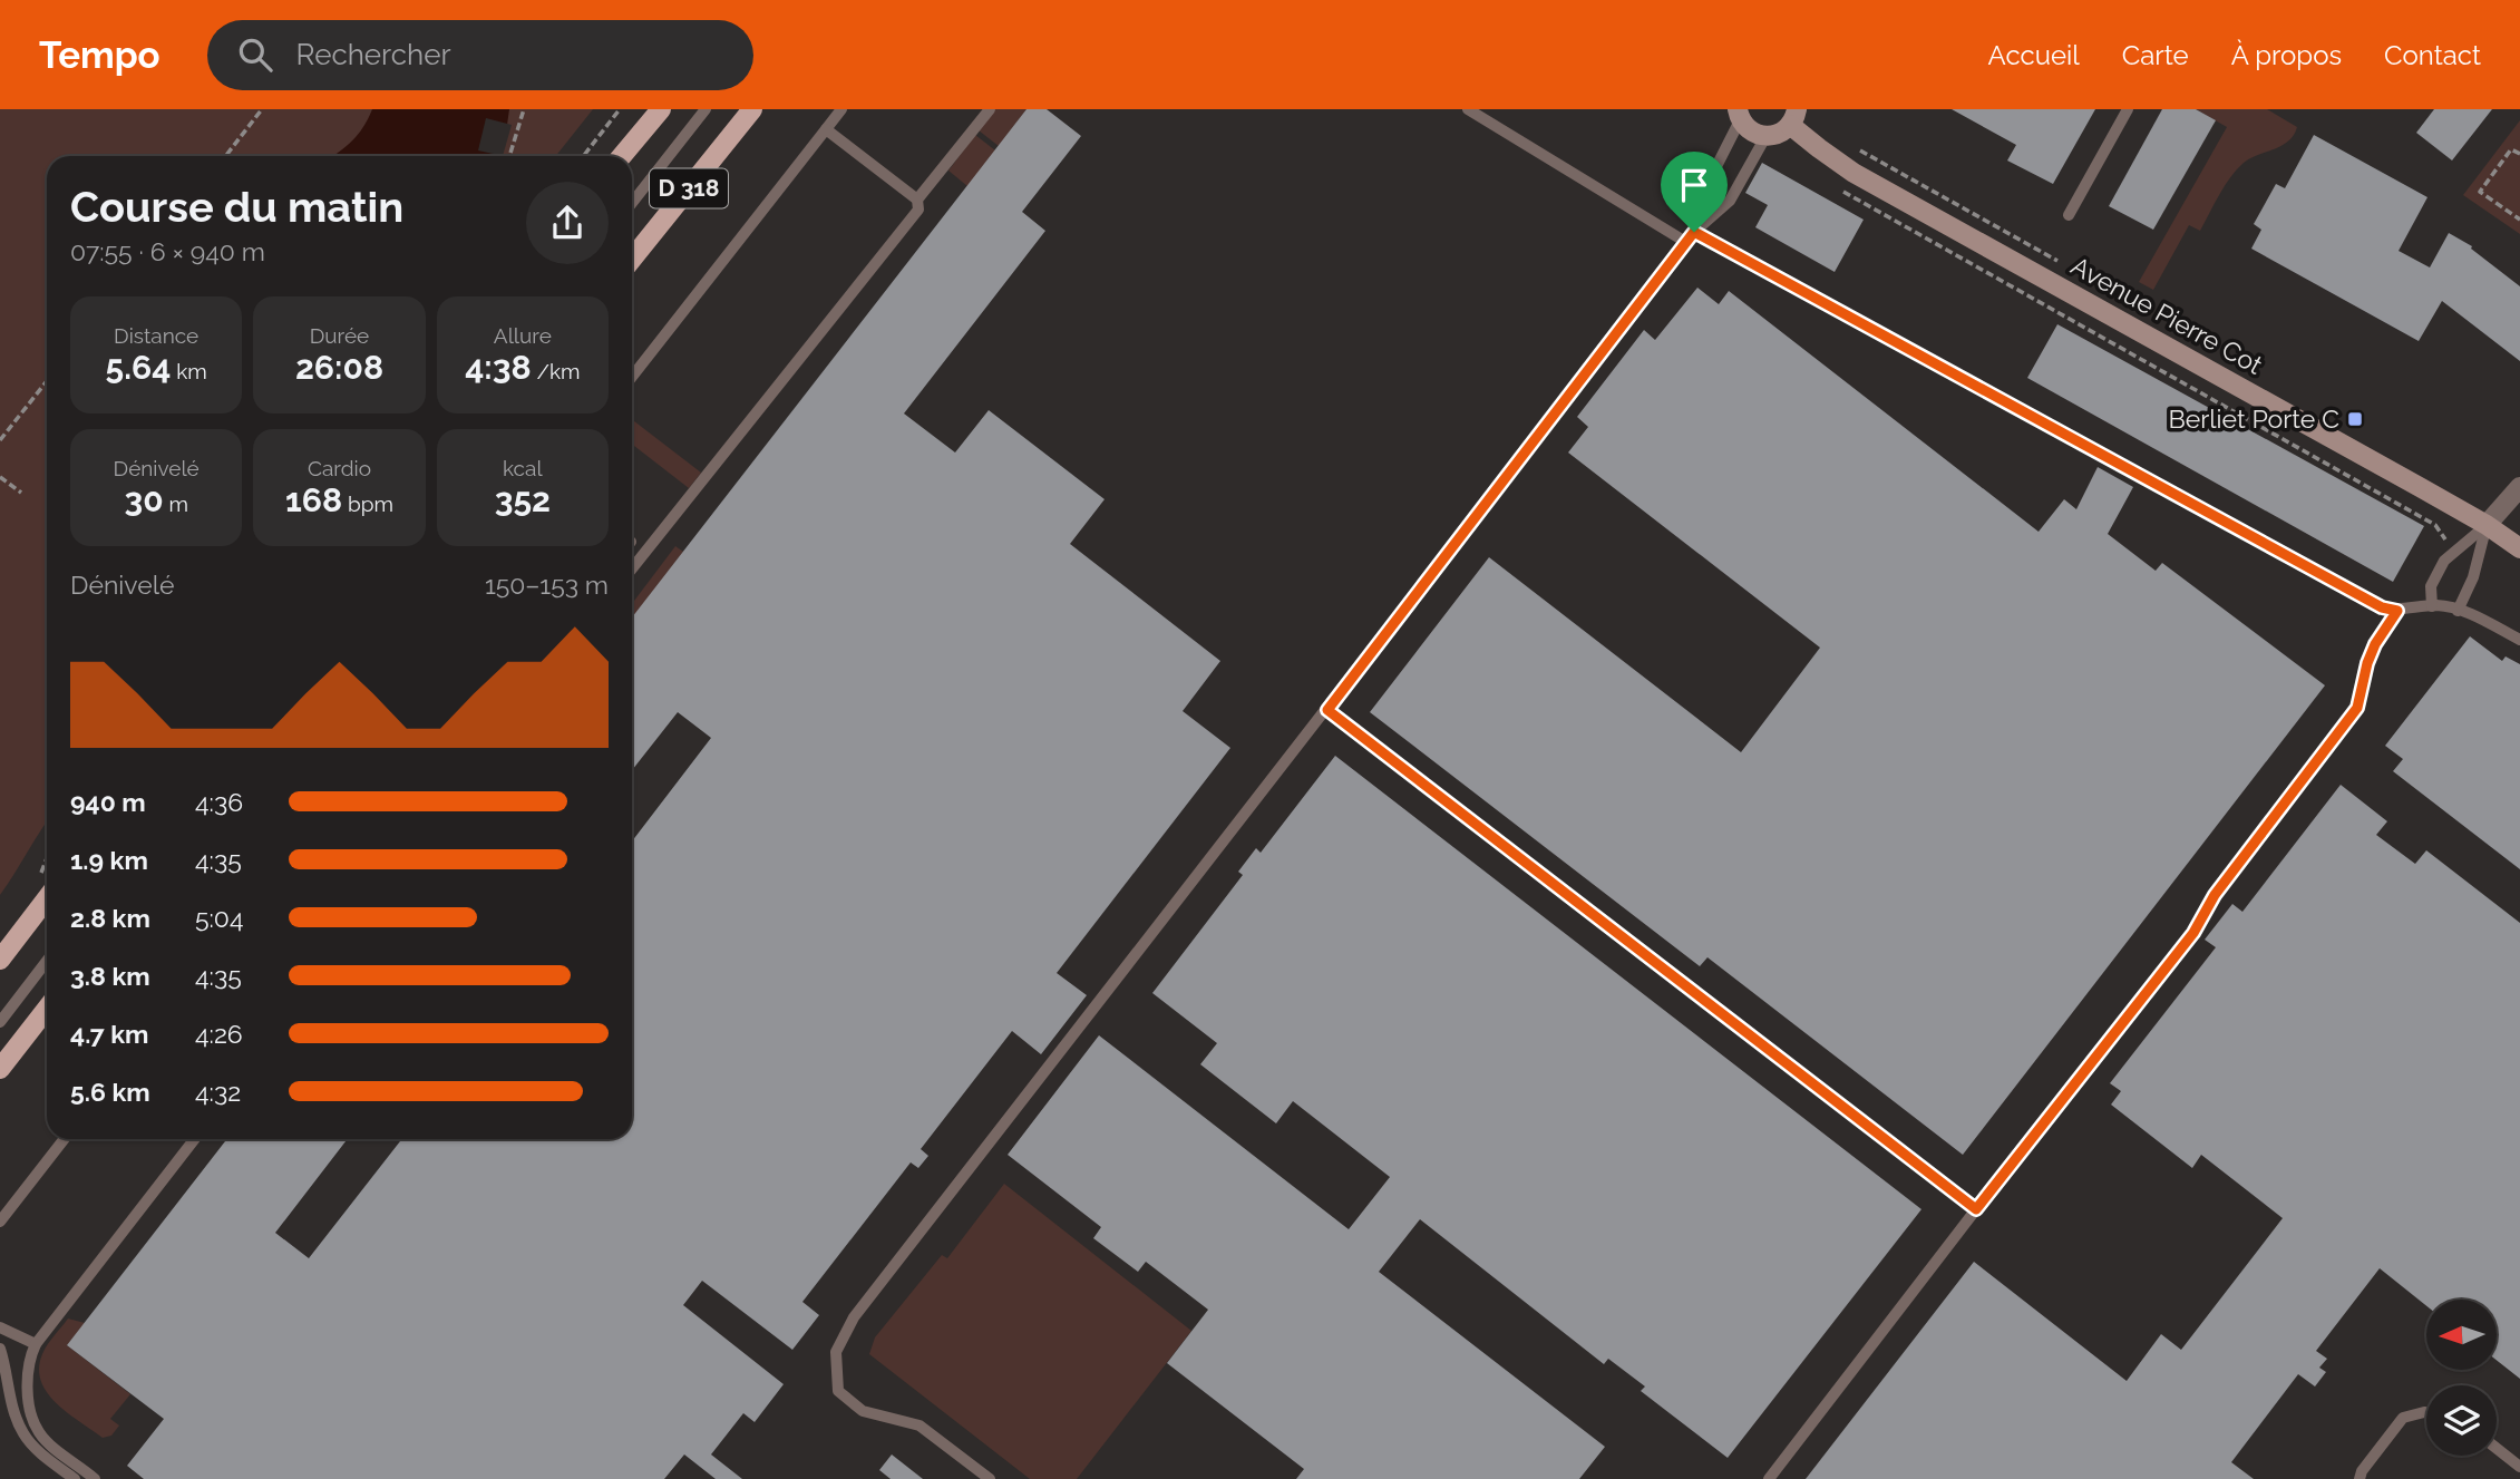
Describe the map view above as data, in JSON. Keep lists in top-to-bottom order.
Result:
{
  "streets": {
    "main road": ["D 318"],
    "street": ["Avenue Pierre Cot"]
  },
  "places": {
    "transit": ["Berliet Porte C"]
  },
  "north": "left",
  "page": {
    "header": "Tempo",
    "search": "Rechercher",
    "nav": [
      "Accueil",
      "Carte",
      "À propos",
      "Contact"
    ],
    "heading": ["Course du matin", "07:55 · 6 × 940 m"],
    "stats": [
      ["Distance", "5.64 km"],
      ["Durée", "26:08"],
      ["Allure", "4:38 /km"],
      ["Dénivelé", "30 m"],
      ["Cardio", "168 bpm"],
      ["kcal", "352"]
    ],
    "chart": ["Dénivelé", "150–153 m"],
    "list": [
      {
        "name": "940 m",
        "note": "4:36"
      },
      {
        "name": "1.9 km",
        "note": "4:35"
      },
      {
        "name": "2.8 km",
        "note": "5:04"
      },
      {
        "name": "3.8 km",
        "note": "4:35"
      },
      {
        "name": "4.7 km",
        "note": "4:26"
      },
      {
        "name": "5.6 km",
        "note": "4:32"
      }
    ]
  }
}
